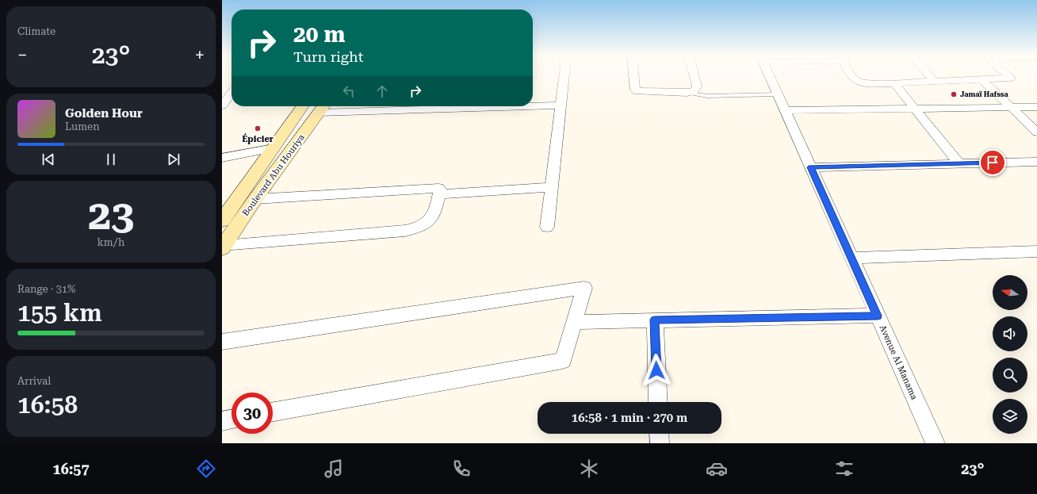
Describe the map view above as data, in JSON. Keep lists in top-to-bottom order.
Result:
{
  "streets": {
    "main road": ["Boulevard Abu Houriya"],
    "street": ["Avenue Al Manama"]
  },
  "places": ["Jamaï Hafssa", "Épicier"],
  "north": "left",
  "page": {
    "tile": [
      "Climate",
      ["23", "km/h"],
      ["Range · 31%", "155 km"],
      ["Arrival", "16:58"]
    ],
    "turn": ["20 m", "Turn right"],
    "heat": ["−", "23°", "+"],
    "song": ["Golden Hour", "Lumen"],
    "limit": "30",
    "trip": "16:58 · 1 min · 270 m",
    "tabs": ["16:57", "23°"]
  }
}
